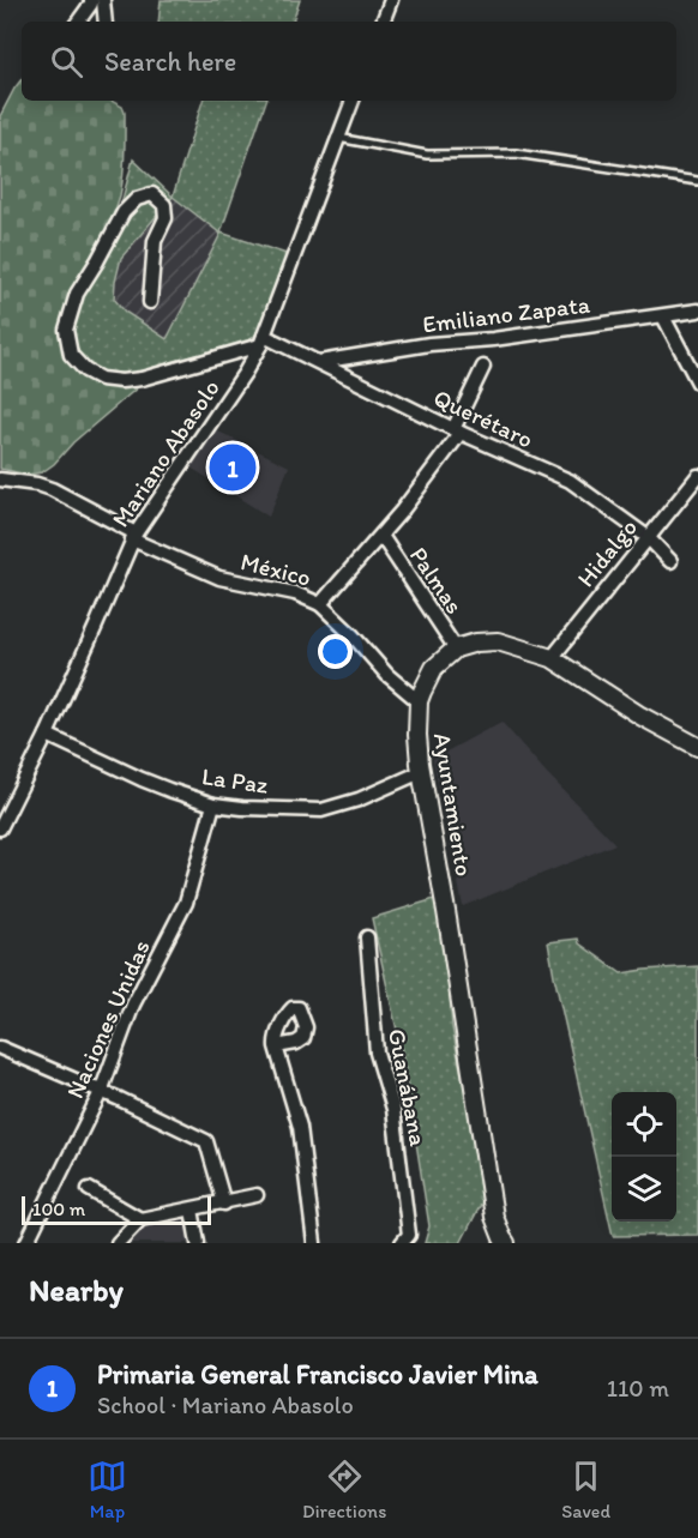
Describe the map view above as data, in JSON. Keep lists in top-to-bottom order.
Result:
{
  "streets": {
    "street": [
      "Emiliano Zapata",
      "Querétaro",
      "Mariano Abasolo",
      "Hidalgo",
      "México",
      "Palmas",
      "La Paz",
      "Ayuntamiento",
      "Naciones Unidas",
      "Guanábana"
    ]
  },
  "crossings": [
    ["Emiliano Zapata", "Querétaro"],
    ["Querétaro", "Mariano Abasolo"],
    ["Querétaro", "Hidalgo"],
    ["Mariano Abasolo", "México"],
    ["Mariano Abasolo", "La Paz"],
    ["México", "Ayuntamiento"],
    ["Palmas", "Ayuntamiento"],
    ["La Paz", "Ayuntamiento"],
    ["La Paz", "Naciones Unidas"]
  ],
  "scale_bar": "100 m",
  "page": {
    "search": "Search here",
    "pins": "1",
    "scale": "100 m",
    "heading": "Nearby",
    "list": [
      {
        "mark": "1",
        "name": "Primaria General Francisco Javier Mina",
        "note": "School · Mariano Abasolo",
        "value": "110 m"
      }
    ],
    "nav": ["Map", "Directions", "Saved"]
  }
}
